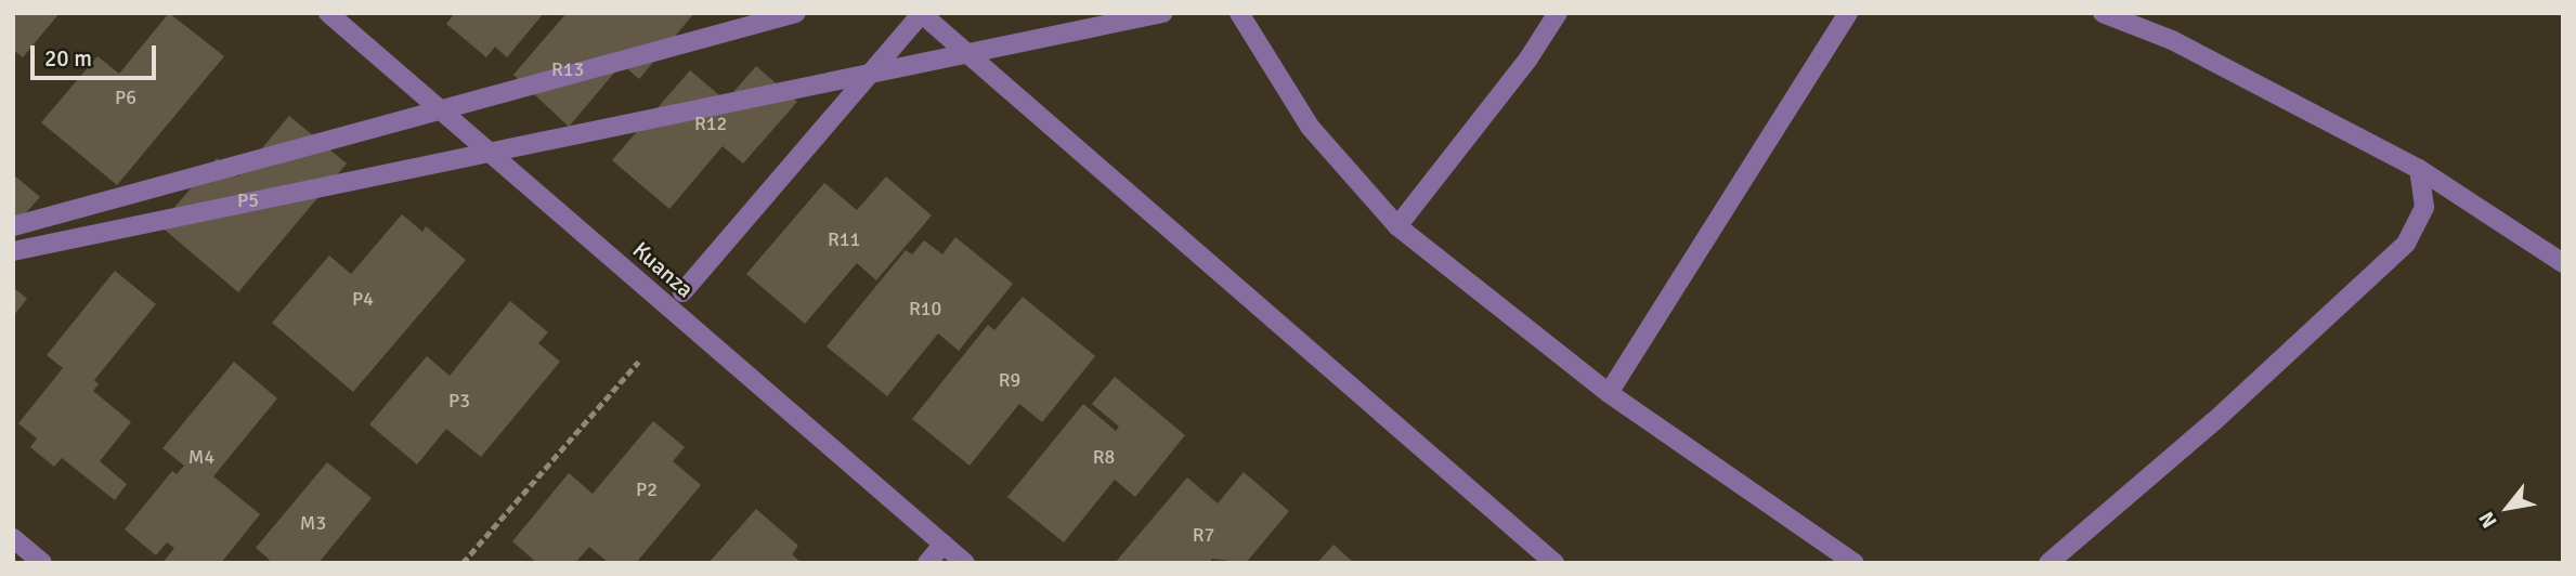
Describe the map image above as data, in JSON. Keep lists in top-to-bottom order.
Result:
{
  "streets": {
    "street": ["Kuanza"]
  },
  "house_numbers": [
    "R13",
    "P6",
    "R12",
    "P5",
    "R11",
    "P4",
    "R10",
    "R9",
    "P3",
    "M4",
    "R8",
    "P2",
    "M3",
    "R7"
  ],
  "scale_bar": "20 m",
  "north": "bottom left"
}
